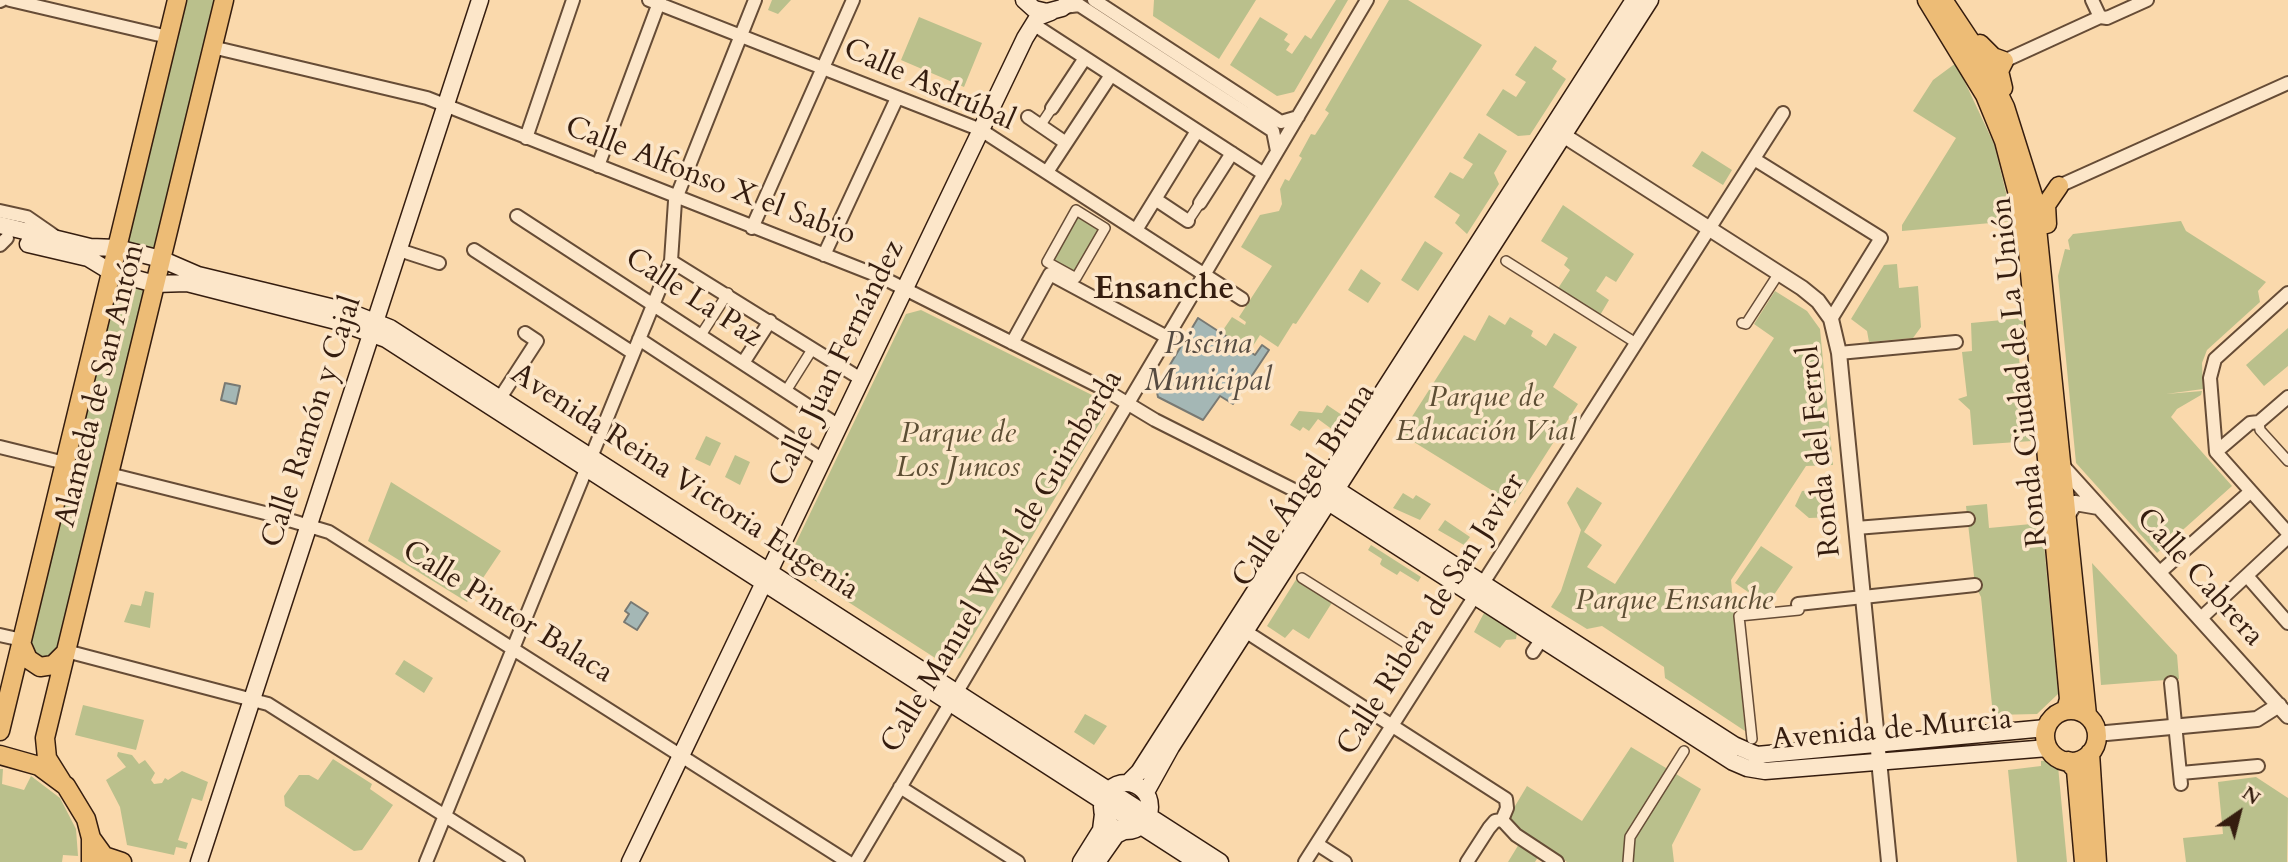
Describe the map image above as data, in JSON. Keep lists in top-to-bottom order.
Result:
{
  "streets": {
    "main road": [
      "Calle Juan Fernández",
      "Ronda Ciudad de La Unión",
      "Alameda de San Antón",
      "Calle Ramón y Cajal",
      "Avenida Reina Victoria Eugenia",
      "Calle Ángel Bruna",
      "Avenida de Murcia"
    ],
    "street": [
      "Calle Asdrúbal",
      "Calle Alfonso X el Sabio",
      "Calle La Paz",
      "Ronda del Ferrol",
      "Calle Manuel Wssel de Guimbarda",
      "Calle Cabrera",
      "Calle Pintor Balaca",
      "Calle Ribera de San Javier"
    ]
  },
  "crossings": [
    ["Calle Asdrúbal", "Calle Juan Fernández"],
    ["Calle Asdrúbal", "Calle Manuel Wssel de Guimbarda"],
    ["Calle Alfonso X el Sabio", "Calle Juan Fernández"],
    ["Calle Alfonso X el Sabio", "Alameda de San Antón"],
    ["Calle Alfonso X el Sabio", "Calle Ramón y Cajal"],
    ["Calle Alfonso X el Sabio", "Calle Ángel Bruna"],
    ["Calle Alfonso X el Sabio", "Calle Manuel Wssel de Guimbarda"],
    ["Calle Alfonso X el Sabio", "Avenida de Murcia"],
    ["Calle La Paz", "Calle Juan Fernández"],
    ["Calle Juan Fernández", "Avenida Reina Victoria Eugenia"],
    ["Calle Juan Fernández", "Calle Pintor Balaca"],
    ["Ronda Ciudad de La Unión", "Calle Cabrera"],
    ["Ronda Ciudad de La Unión", "Avenida de Murcia"],
    ["Alameda de San Antón", "Avenida Reina Victoria Eugenia"],
    ["Alameda de San Antón", "Calle Pintor Balaca"],
    ["Calle Ramón y Cajal", "Avenida Reina Victoria Eugenia"],
    ["Calle Ramón y Cajal", "Calle Pintor Balaca"],
    ["Ronda del Ferrol", "Calle Ángel Bruna"],
    ["Ronda del Ferrol", "Calle Ribera de San Javier"],
    ["Ronda del Ferrol", "Avenida de Murcia"],
    ["Avenida Reina Victoria Eugenia", "Calle Manuel Wssel de Guimbarda"],
    ["Calle Ángel Bruna", "Avenida de Murcia"],
    ["Calle Ribera de San Javier", "Avenida de Murcia"]
  ],
  "districts": ["Ensanche"],
  "water": ["Piscina Municipal"],
  "parks": ["Parque de Educación Vial", "Parque de Los Juncos", "Parque Ensanche"],
  "north": "top right"
}
